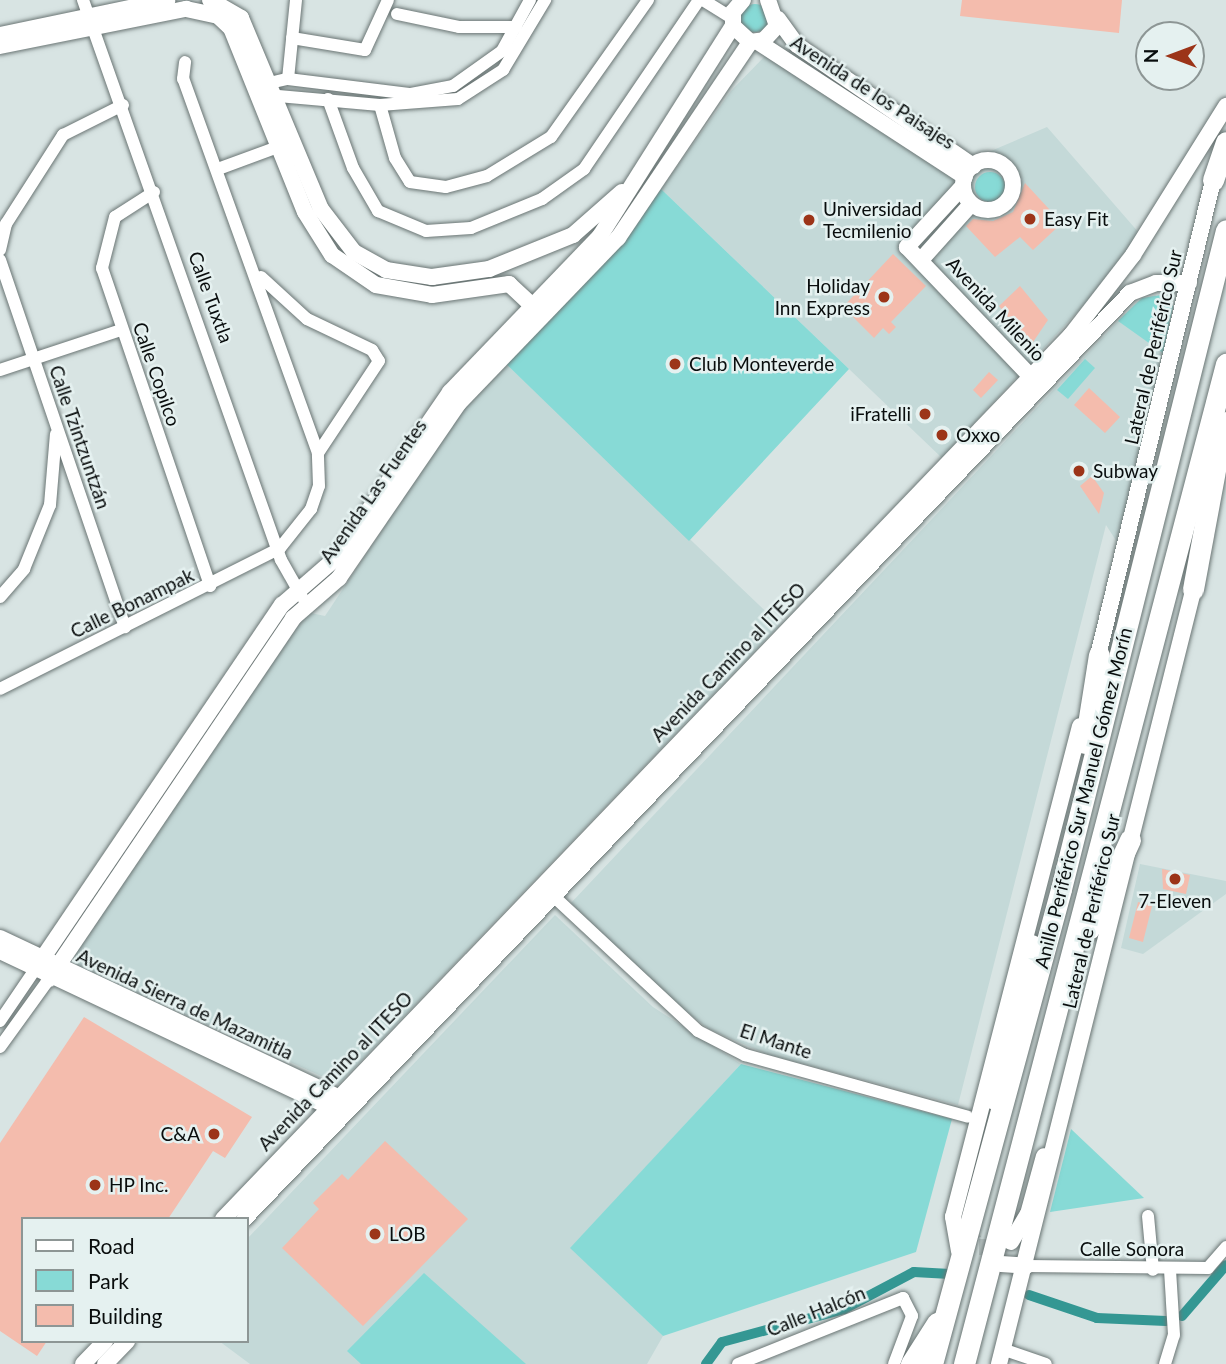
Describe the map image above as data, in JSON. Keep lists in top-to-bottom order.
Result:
{
  "streets": {
    "highway": ["Anillo Periférico Sur Manuel Gómez Morín"],
    "street": [
      "Avenida de los Paisajes",
      "Calle Tuxtla",
      "Avenida Milenio",
      "Lateral de Periférico Sur",
      "Calle Copilco",
      "Calle Tzintzuntzán",
      "Avenida Las Fuentes",
      "Calle Bonampak",
      "Avenida Camino al ITESO",
      "Avenida Sierra de Mazamitla",
      "El Mante",
      "Calle Sonora",
      "Calle Halcón"
    ]
  },
  "crossings": [
    ["Avenida de los Paisajes", "Avenida Milenio"],
    ["Avenida de los Paisajes", "Avenida Las Fuentes"],
    ["Calle Tuxtla", "Calle Copilco"],
    ["Calle Tuxtla", "Avenida Las Fuentes"],
    ["Calle Tuxtla", "Calle Bonampak"],
    ["Avenida Milenio", "Avenida Camino al ITESO"],
    ["Lateral de Periférico Sur", "Avenida Camino al ITESO"],
    ["Lateral de Periférico Sur", "Calle Sonora"],
    ["Calle Copilco", "Calle Bonampak"],
    ["Calle Tzintzuntzán", "Calle Bonampak"],
    ["Avenida Las Fuentes", "Avenida Sierra de Mazamitla"],
    ["Avenida Camino al ITESO", "Avenida Sierra de Mazamitla"],
    ["Avenida Camino al ITESO", "El Mante"]
  ],
  "places": [
    "Easy Fit",
    "Universidad Tecmilenio",
    "Holiday Inn Express",
    "Club Monteverde",
    "iFratelli",
    "Oxxo",
    "Subway",
    "7-Eleven",
    "C&A",
    "HP Inc.",
    "LOB"
  ],
  "legend": ["Road", "Park", "Building"],
  "north": "left"
}
